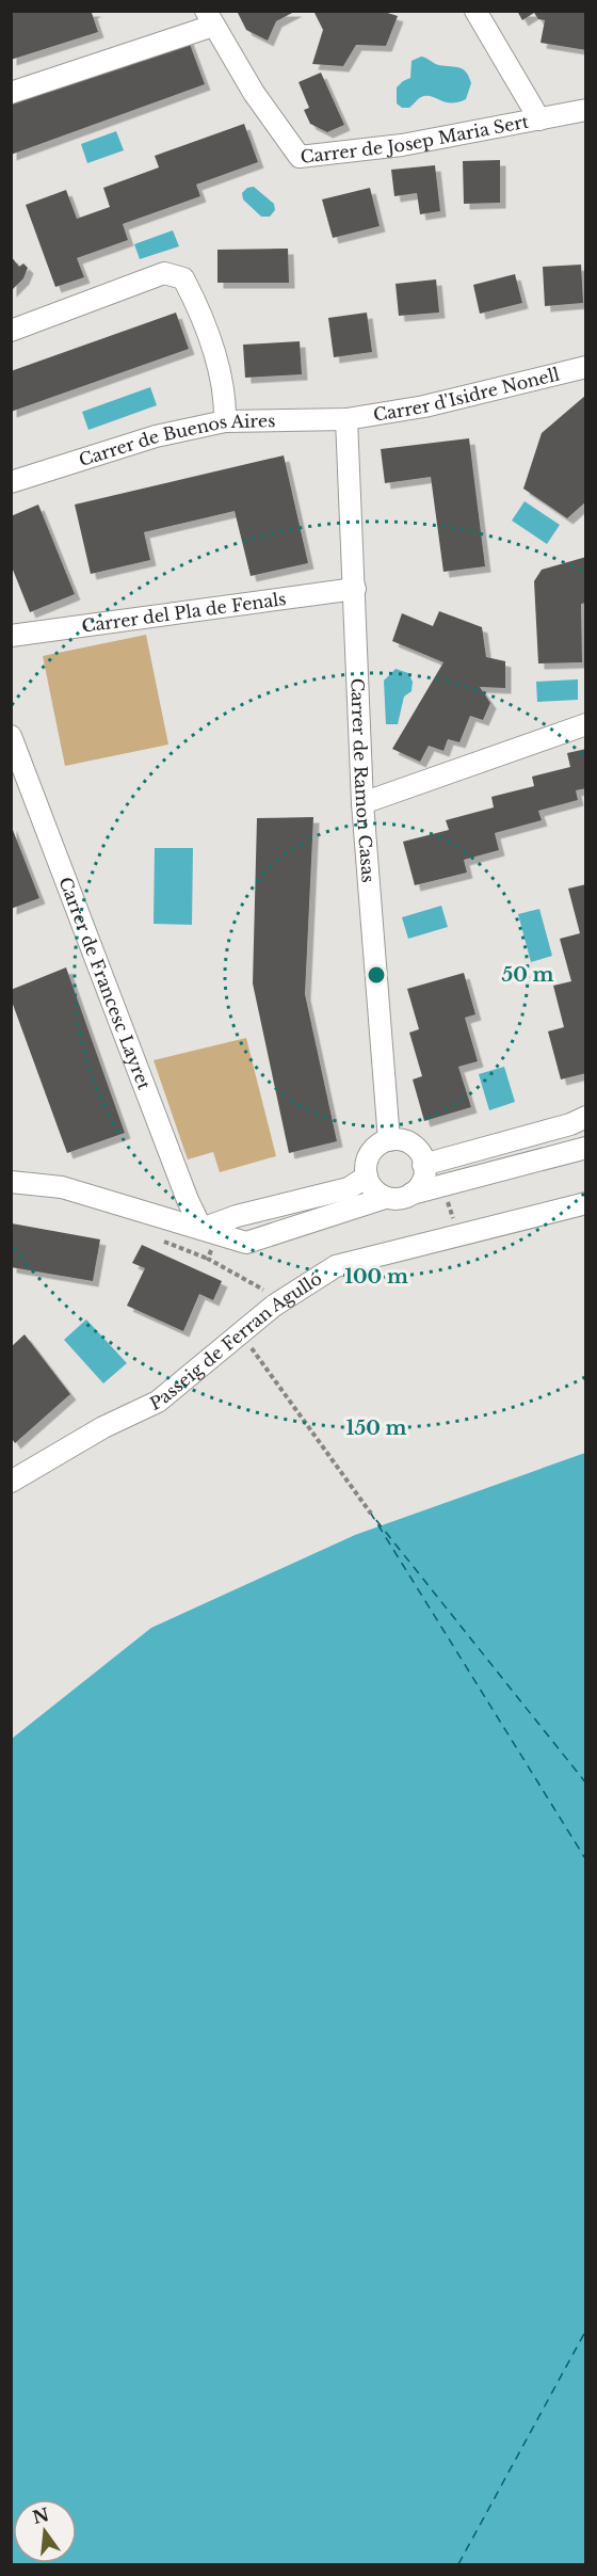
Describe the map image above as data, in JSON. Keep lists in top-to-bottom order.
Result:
{
  "streets": {
    "street": [
      "Carrer de Josep Maria Sert",
      "Carrer d'Isidre Nonell",
      "Carrer de Buenos Aires",
      "Carrer del Pla de Fenals",
      "Carrer de Ramon Casas",
      "Carrer de Francesc Layret",
      "Passeig de Ferran Agulló"
    ]
  },
  "crossings": [
    ["Carrer d'Isidre Nonell", "Carrer de Buenos Aires"],
    ["Carrer d'Isidre Nonell", "Carrer de Ramon Casas"],
    ["Carrer de Buenos Aires", "Carrer de Ramon Casas"],
    ["Carrer del Pla de Fenals", "Carrer de Ramon Casas"]
  ],
  "north": "top",
  "rings": ["50 m", "100 m", "150 m"]
}
